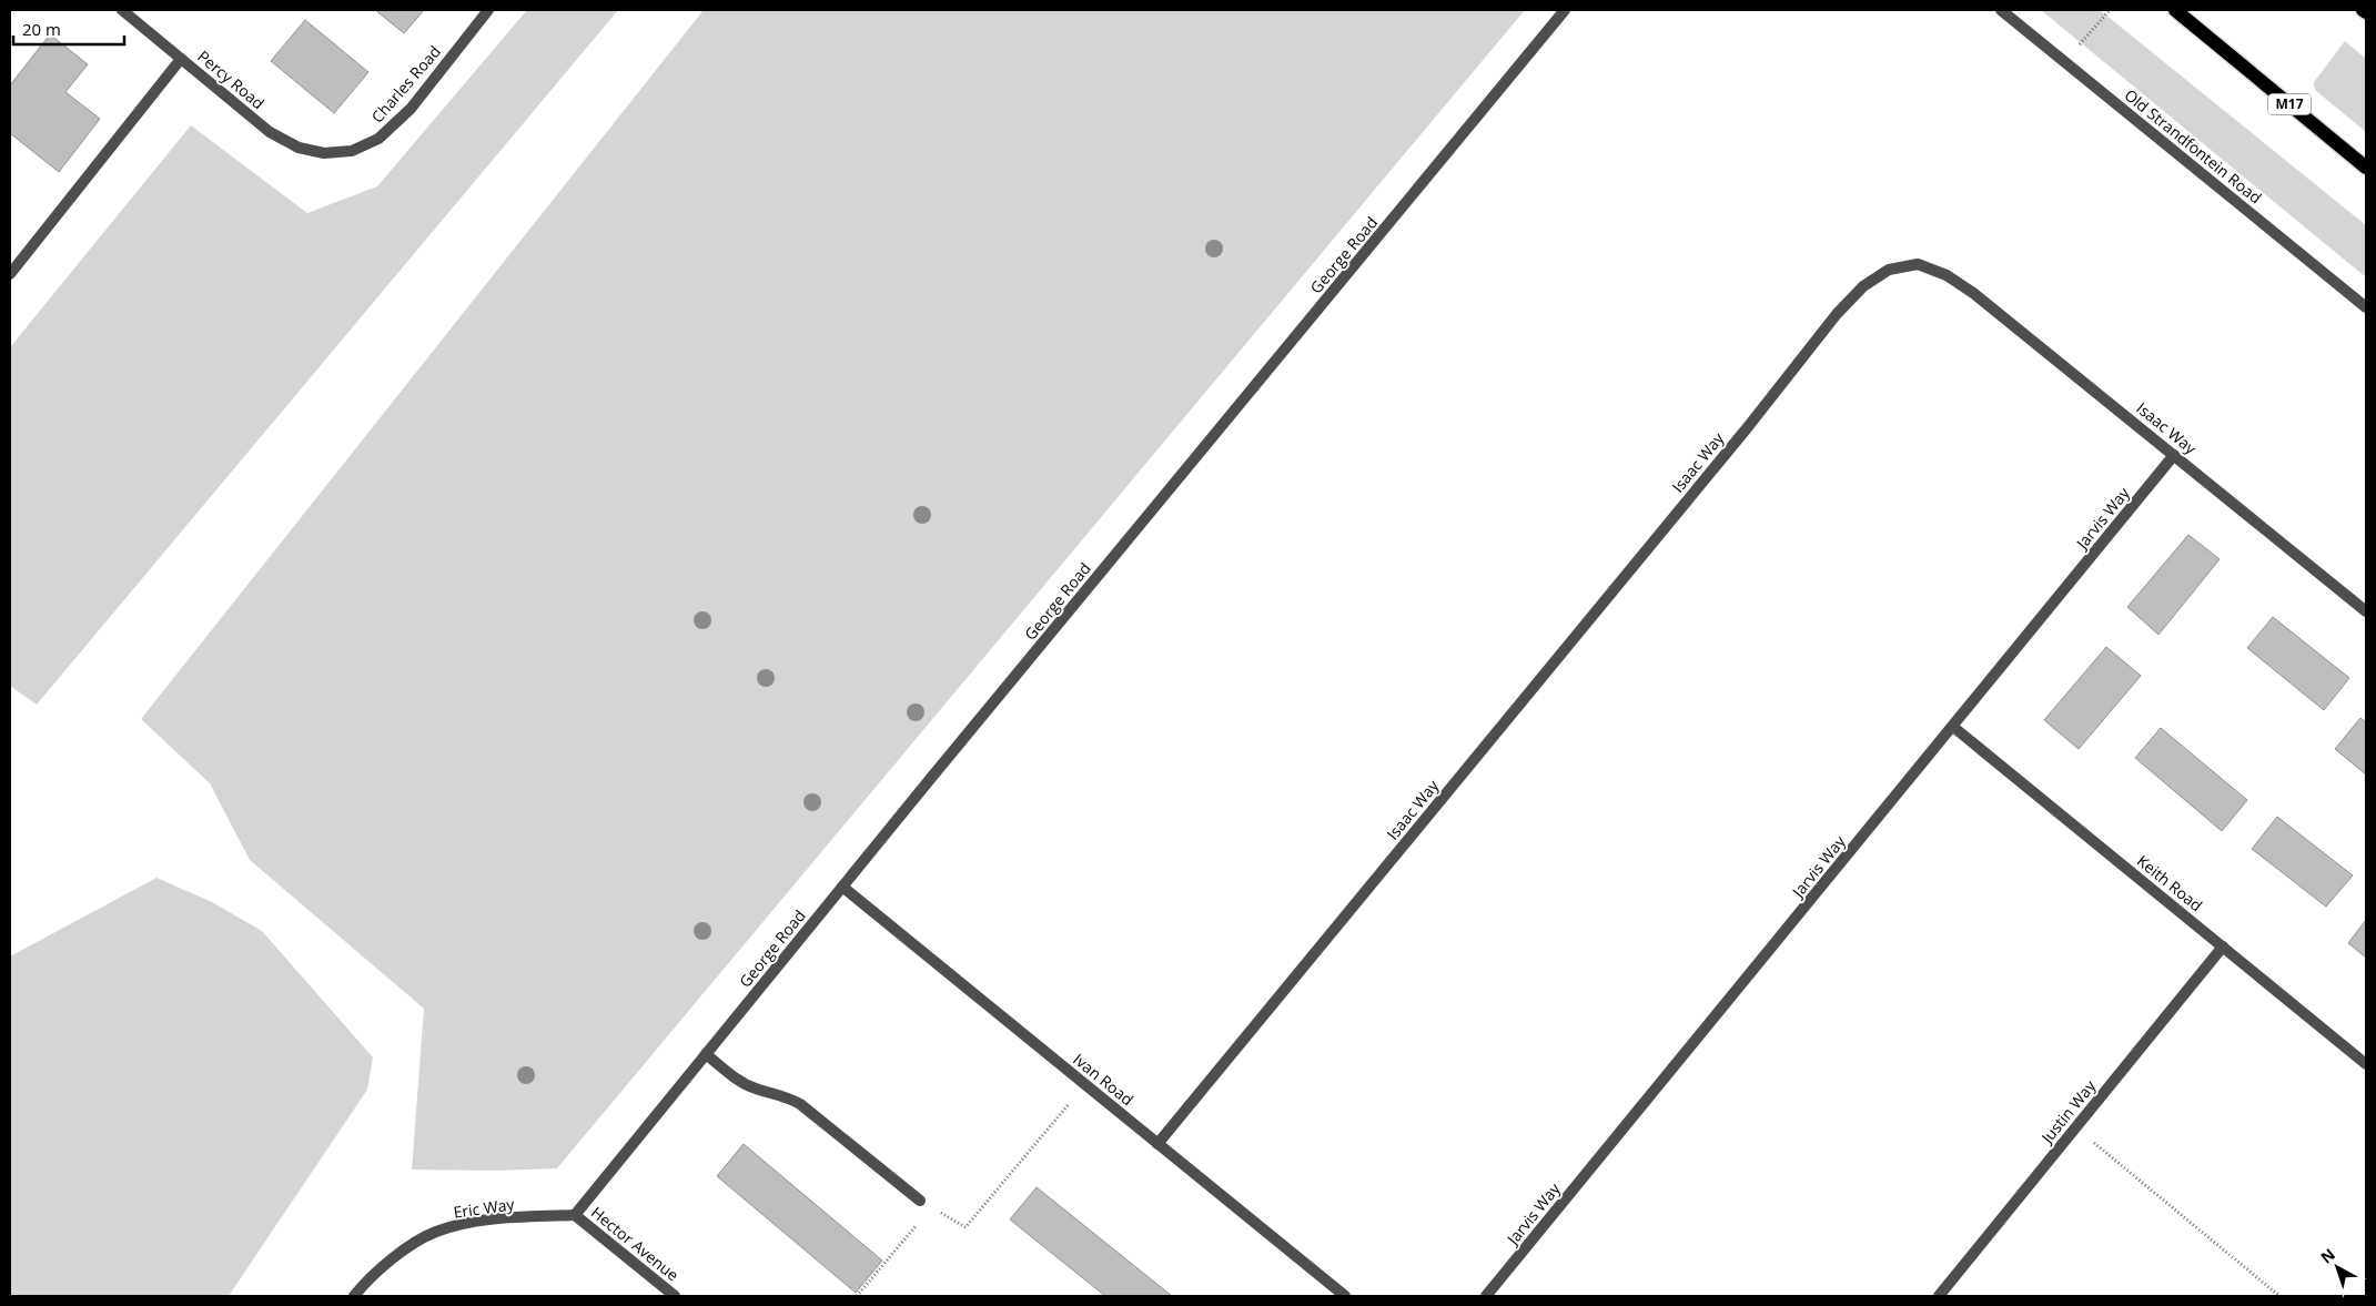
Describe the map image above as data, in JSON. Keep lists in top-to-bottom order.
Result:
{
  "streets": {
    "main road": ["M17"],
    "street": [
      "Percy Road",
      "Charles Road",
      "Old Strandfontein Road",
      "George Road",
      "Isaac Way",
      "Jarvis Way",
      "Keith Road",
      "Ivan Road",
      "Justin Way",
      "Eric Way",
      "Hector Avenue"
    ]
  },
  "crossings": [
    ["Percy Road", "Charles Road"],
    ["George Road", "Ivan Road"],
    ["George Road", "Eric Way"],
    ["George Road", "Hector Avenue"],
    ["Isaac Way", "Jarvis Way"],
    ["Isaac Way", "Ivan Road"],
    ["Jarvis Way", "Keith Road"],
    ["Keith Road", "Justin Way"],
    ["Eric Way", "Hector Avenue"]
  ],
  "scale_bar": "20 m",
  "north": "top left"
}
